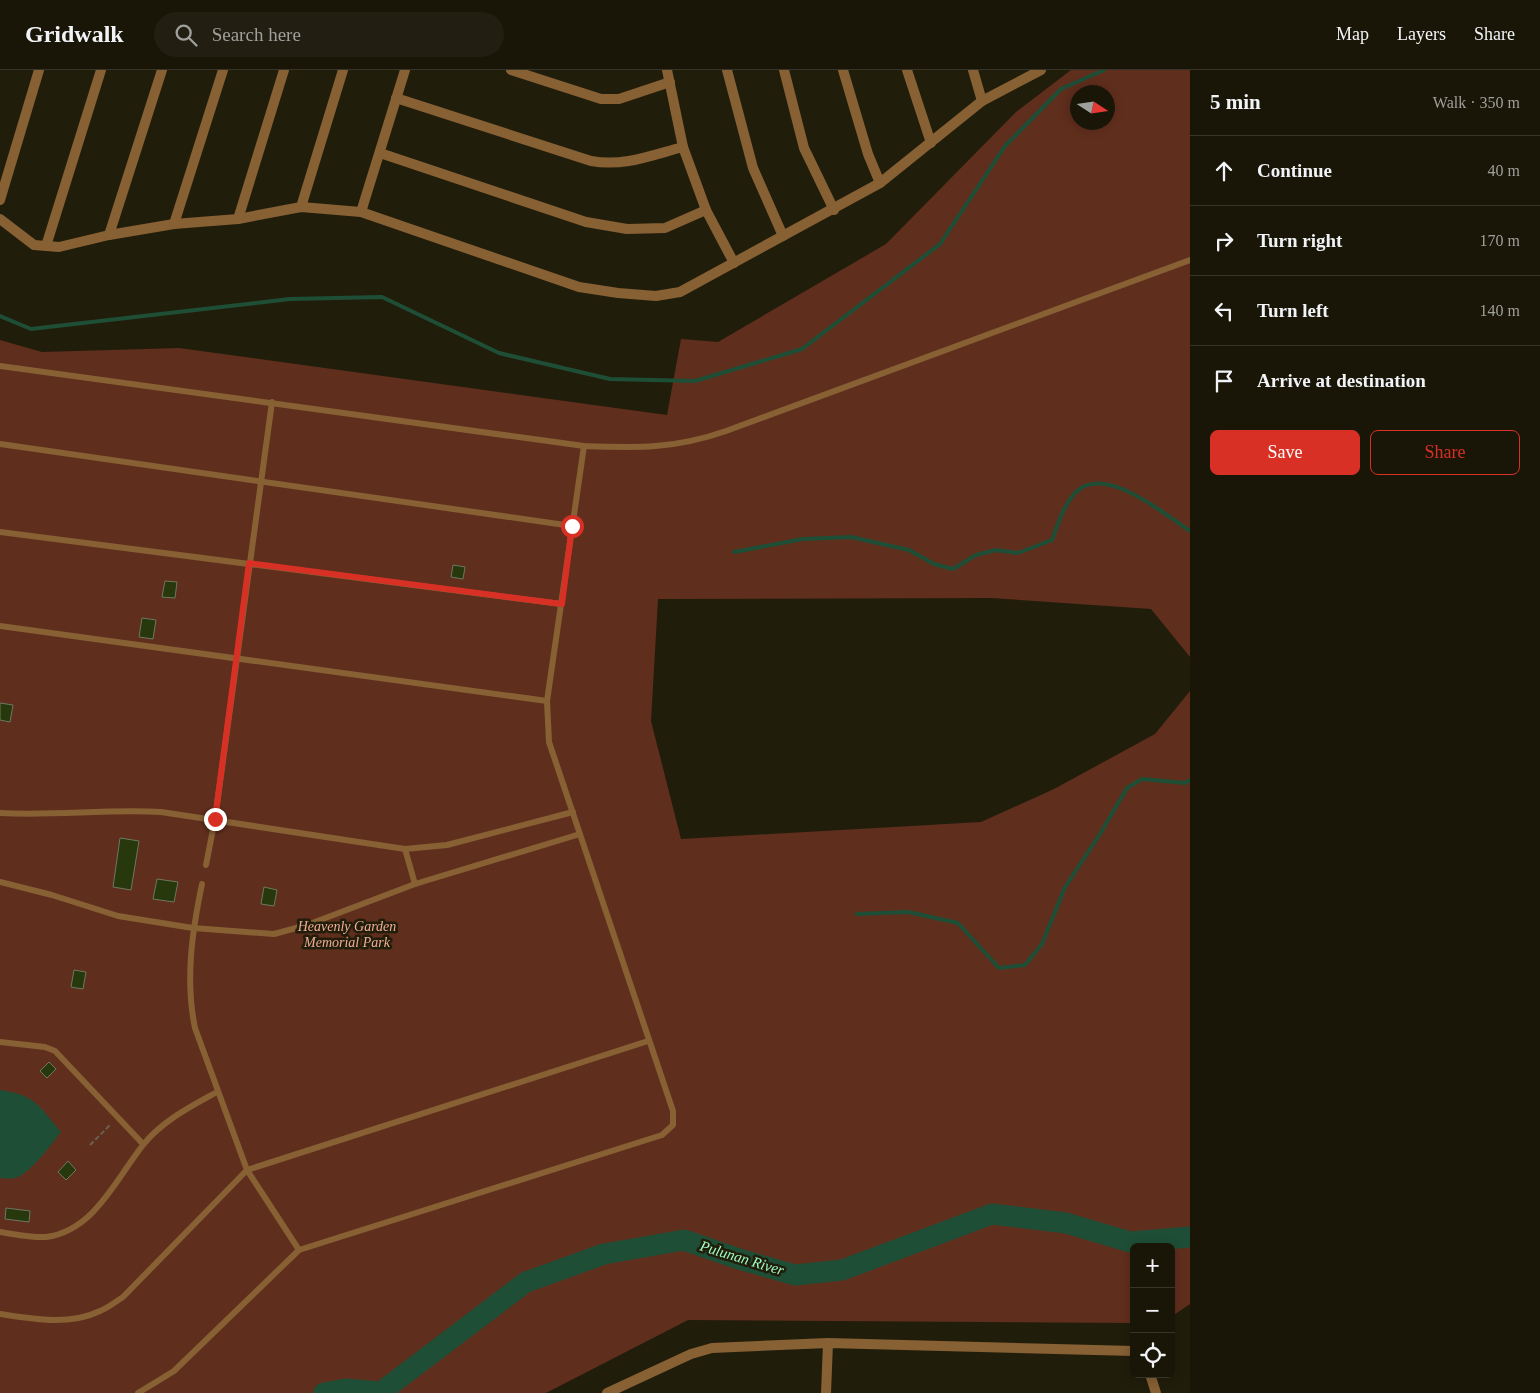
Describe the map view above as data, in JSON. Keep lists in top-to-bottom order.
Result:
{
  "water": ["Pulunan River"],
  "parks": ["Heavenly Garden Memorial Park"],
  "north": "right",
  "page": {
    "header": "Gridwalk",
    "search": "Search here",
    "nav": ["Map", "Layers", "Share"],
    "heading": ["5 min", "Walk · 350 m"],
    "list": [
      ["Continue", "40 m"],
      ["Turn right", "170 m"],
      ["Turn left", "140 m"],
      "Arrive at destination"
    ],
    "buttons": ["Save", "Share"],
    "map_buttons": ["+", "−"]
  }
}
